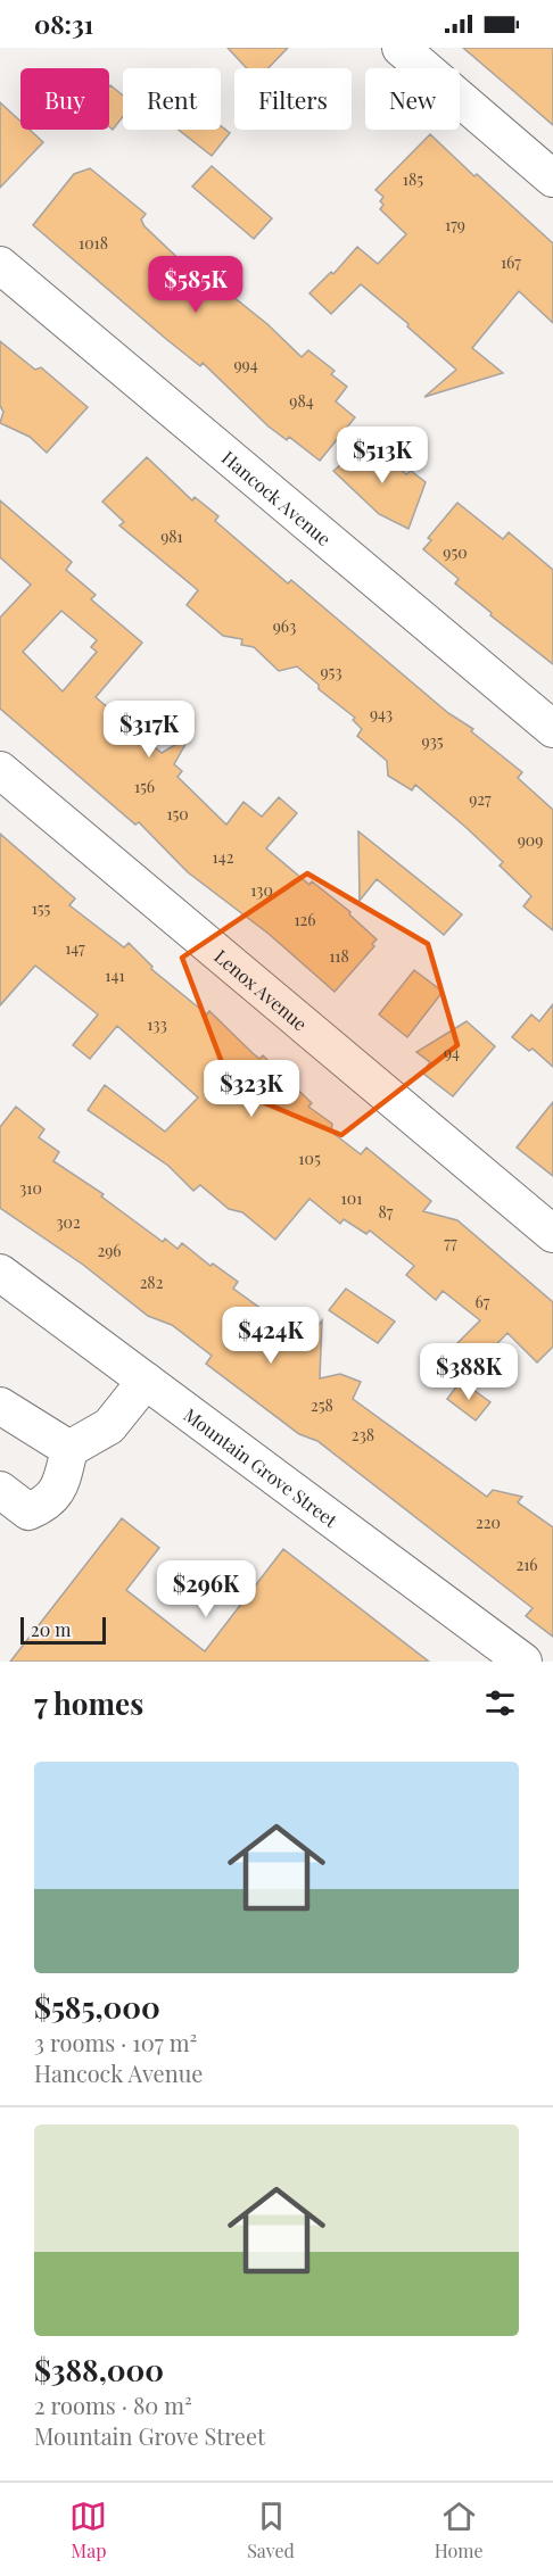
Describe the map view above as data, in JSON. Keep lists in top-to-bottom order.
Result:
{
  "streets": {
    "street": ["Hancock Avenue", "Lenox Avenue", "Mountain Grove Street"]
  },
  "house_numbers": [
    "185",
    "179",
    "1018",
    "167",
    "994",
    "984",
    "981",
    "950",
    "963",
    "953",
    "943",
    "935",
    "156",
    "927",
    "150",
    "909",
    "142",
    "130",
    "155",
    "126",
    "147",
    "118",
    "141",
    "133",
    "94",
    "105",
    "310",
    "101",
    "87",
    "302",
    "77",
    "296",
    "282",
    "67",
    "258",
    "238",
    "220",
    "216"
  ],
  "scale_bar": "20 m",
  "page": {
    "status": "08:31",
    "chip": [
      "Buy",
      "Rent",
      "Filters",
      "New"
    ],
    "price": [
      "$585K",
      "$513K",
      "$317K",
      "$323K",
      "$424K",
      "$388K",
      "$296K"
    ],
    "scale": "20 m",
    "heading": "7 homes",
    "list": [
      {
        "name": "$585,000",
        "note": "3 rooms · 107 m² · Hancock Avenue"
      },
      {
        "name": "$388,000",
        "note": "2 rooms · 80 m² · Mountain Grove Street"
      }
    ],
    "tabs": ["Map", "Saved", "Home"]
  }
}
